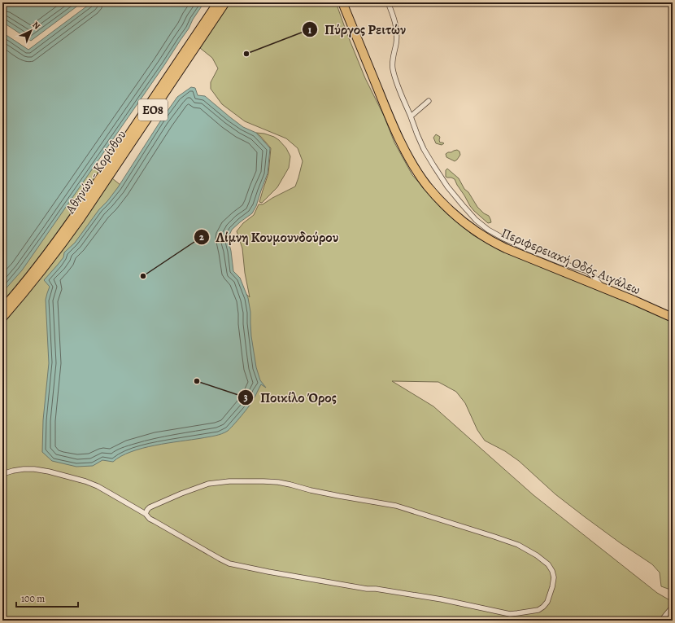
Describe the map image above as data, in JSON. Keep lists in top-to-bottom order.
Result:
{
  "streets": {
    "highway": ["ΕΟ8", "Αθηνών - Κορίνθου", "Περιφερειακή Οδός Αιγάλεω"]
  },
  "places": ["Πύργος Ρειτών", "Λίμνη Κουμουνδούρου", "Ποικίλο Όρος"],
  "scale_bar": "100 m",
  "north": "top right"
}
